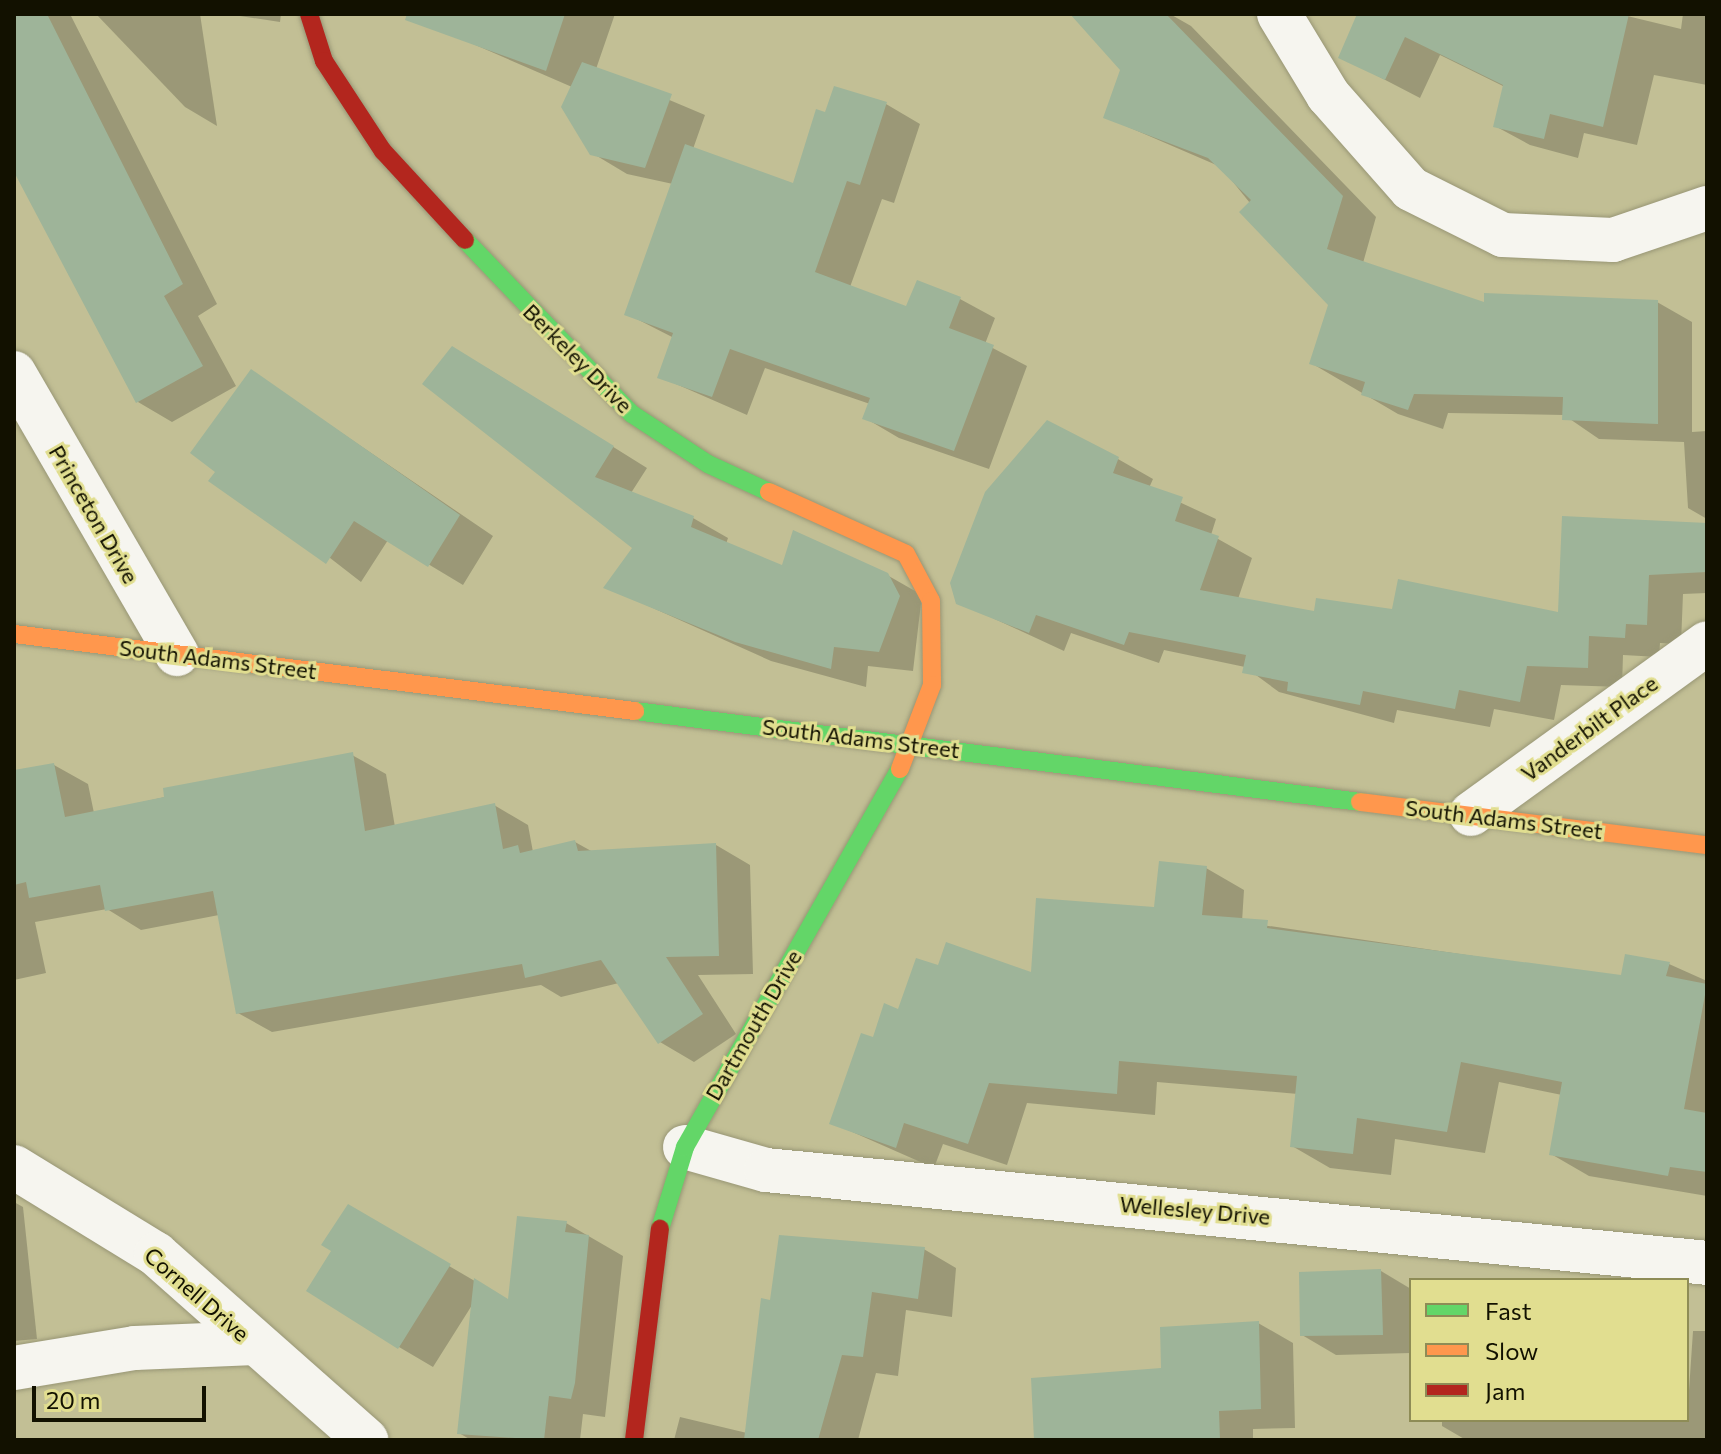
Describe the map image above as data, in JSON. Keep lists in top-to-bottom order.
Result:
{
  "streets": {
    "street": [
      "Berkeley Drive",
      "Princeton Drive",
      "South Adams Street",
      "Vanderbilt Place",
      "Dartmouth Drive",
      "Wellesley Drive",
      "Cornell Drive"
    ]
  },
  "crossings": [
    ["Berkeley Drive", "South Adams Street"],
    ["Berkeley Drive", "Dartmouth Drive"],
    ["Princeton Drive", "South Adams Street"],
    ["South Adams Street", "Vanderbilt Place"],
    ["South Adams Street", "Dartmouth Drive"],
    ["Dartmouth Drive", "Wellesley Drive"]
  ],
  "legend": ["Fast", "Slow", "Jam"],
  "scale_bar": "20 m"
}
